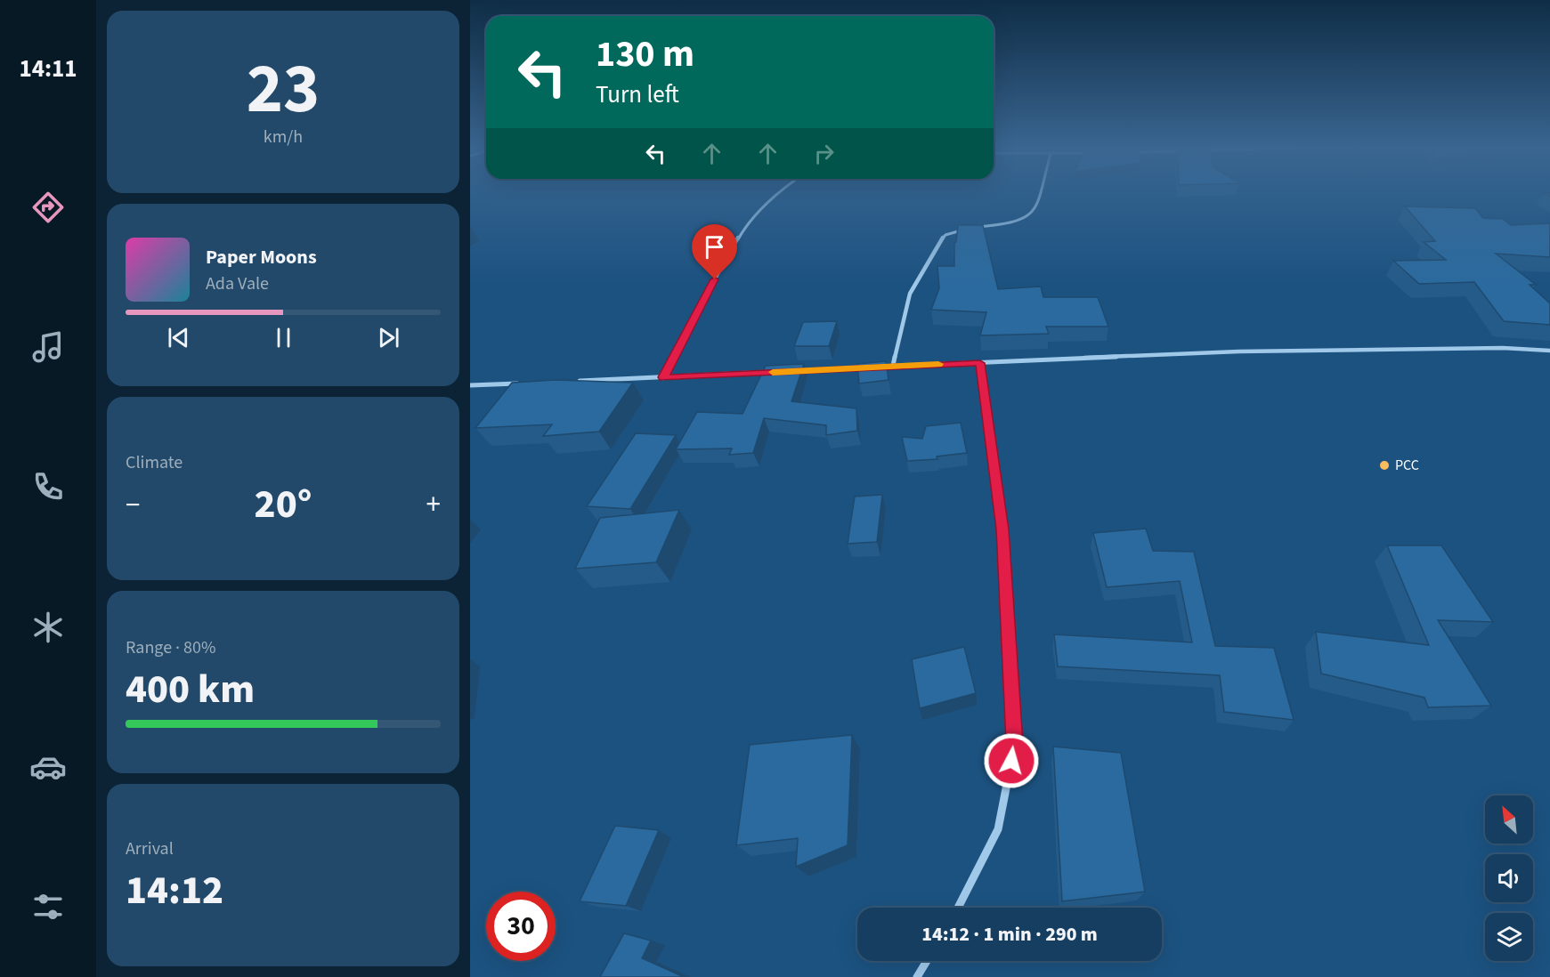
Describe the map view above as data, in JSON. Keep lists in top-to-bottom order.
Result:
{
  "places": ["PCC"],
  "north": "top left",
  "page": {
    "tabs": "14:11",
    "tile": [
      ["23", "km/h"],
      "Climate",
      ["Range · 80%", "400 km"],
      ["Arrival", "14:12"]
    ],
    "turn": ["130 m", "Turn left"],
    "song": ["Paper Moons", "Ada Vale"],
    "heat": ["−", "20°", "+"],
    "limit": "30",
    "trip": "14:12 · 1 min · 290 m"
  }
}
